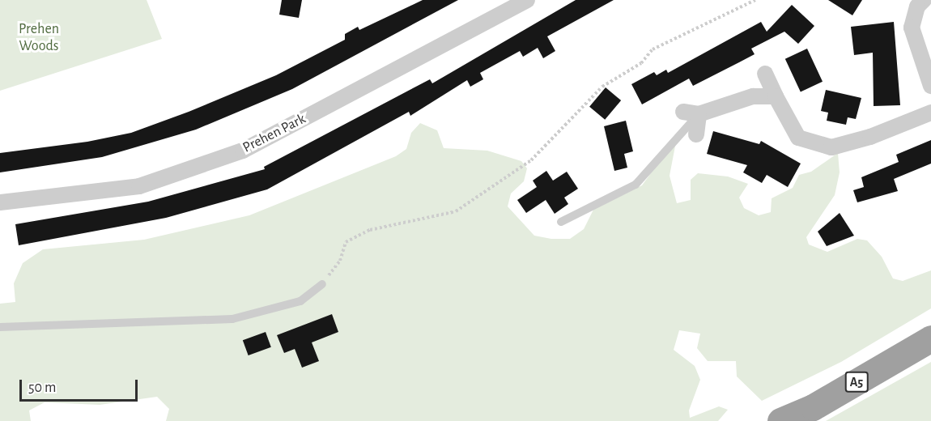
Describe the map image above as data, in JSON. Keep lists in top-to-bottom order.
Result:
{
  "streets": {
    "highway": ["A5"],
    "street": ["Prehen Park"]
  },
  "parks": ["Prehen Woods"],
  "scale_bar": "50 m"
}
